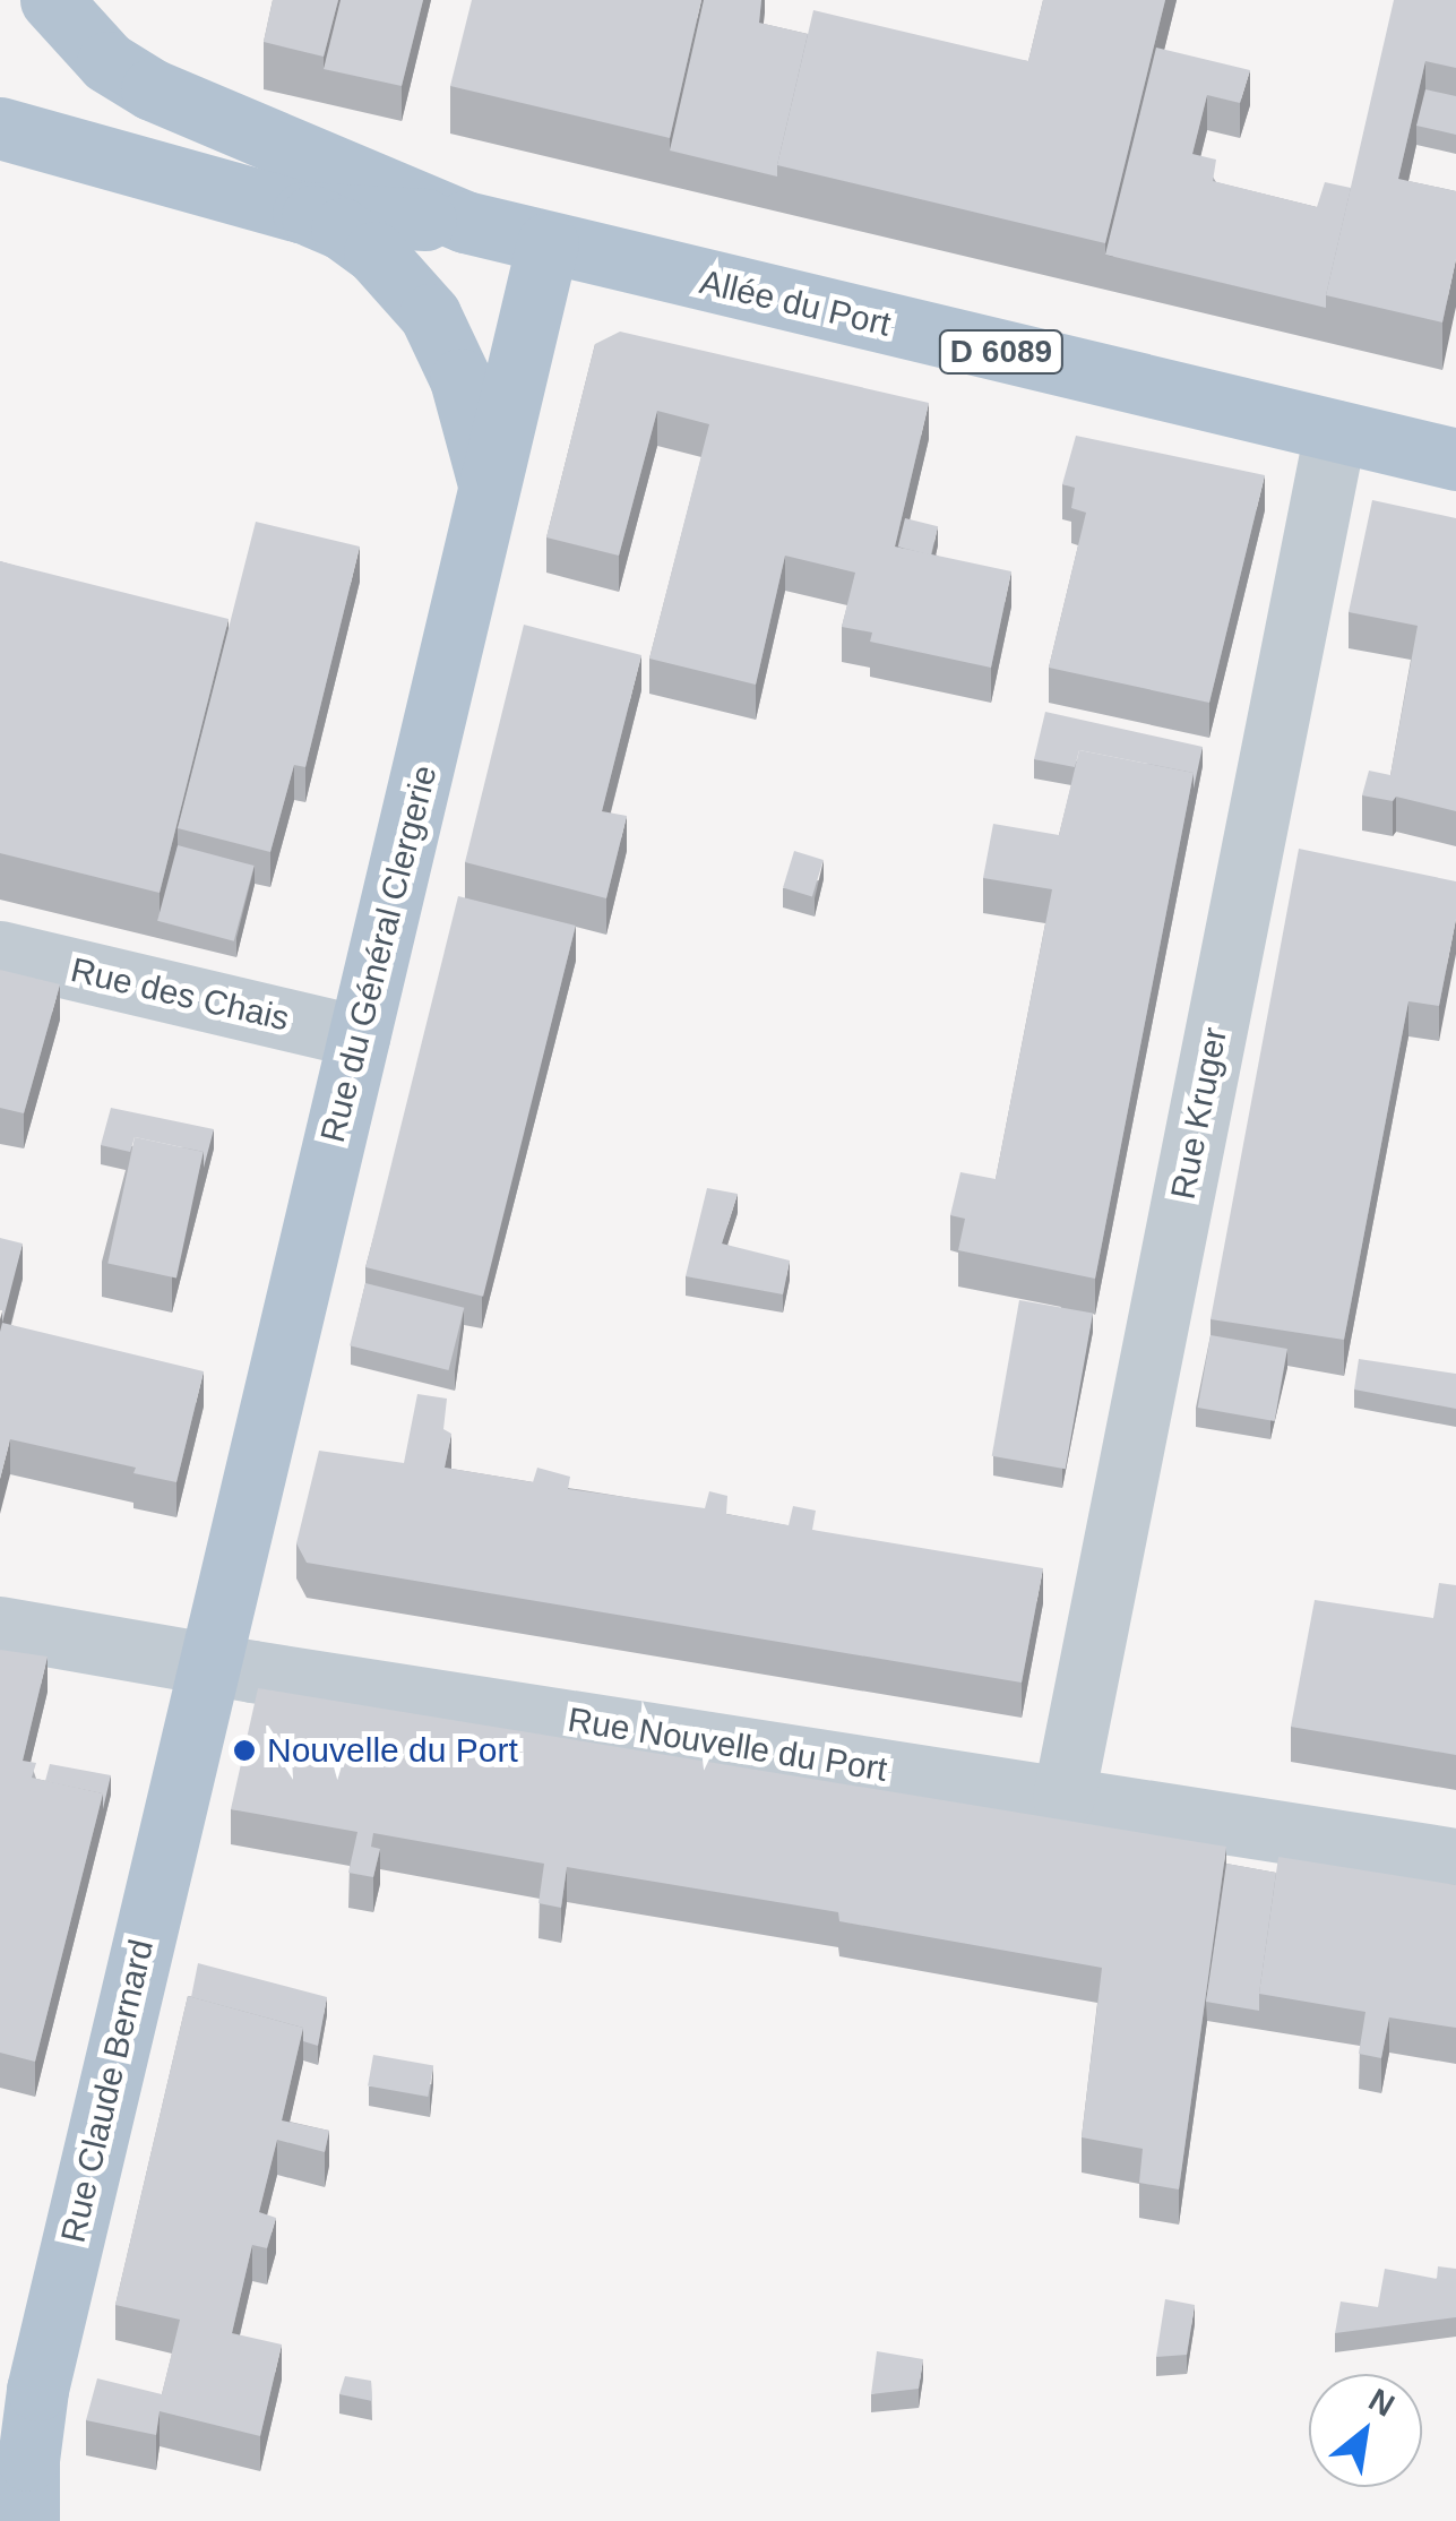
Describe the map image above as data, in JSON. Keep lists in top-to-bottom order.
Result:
{
  "streets": {
    "main road": [
      "Allée du Port",
      "D 6089",
      "Rue du Général Clergerie",
      "Rue Claude Bernard"
    ],
    "street": ["Rue des Chais", "Rue Kruger", "Rue Nouvelle du Port"]
  },
  "crossings": [
    ["Allée du Port", "Rue du Général Clergerie"],
    ["Allée du Port", "Rue Kruger"],
    ["Rue du Général Clergerie", "Rue des Chais"],
    ["Rue du Général Clergerie", "Rue Nouvelle du Port"],
    ["Rue du Général Clergerie", "Rue Claude Bernard"],
    ["Rue Kruger", "Rue Nouvelle du Port"],
    ["Rue Nouvelle du Port", "Rue Claude Bernard"]
  ],
  "places": ["Nouvelle du Port"],
  "north": "top right"
}
